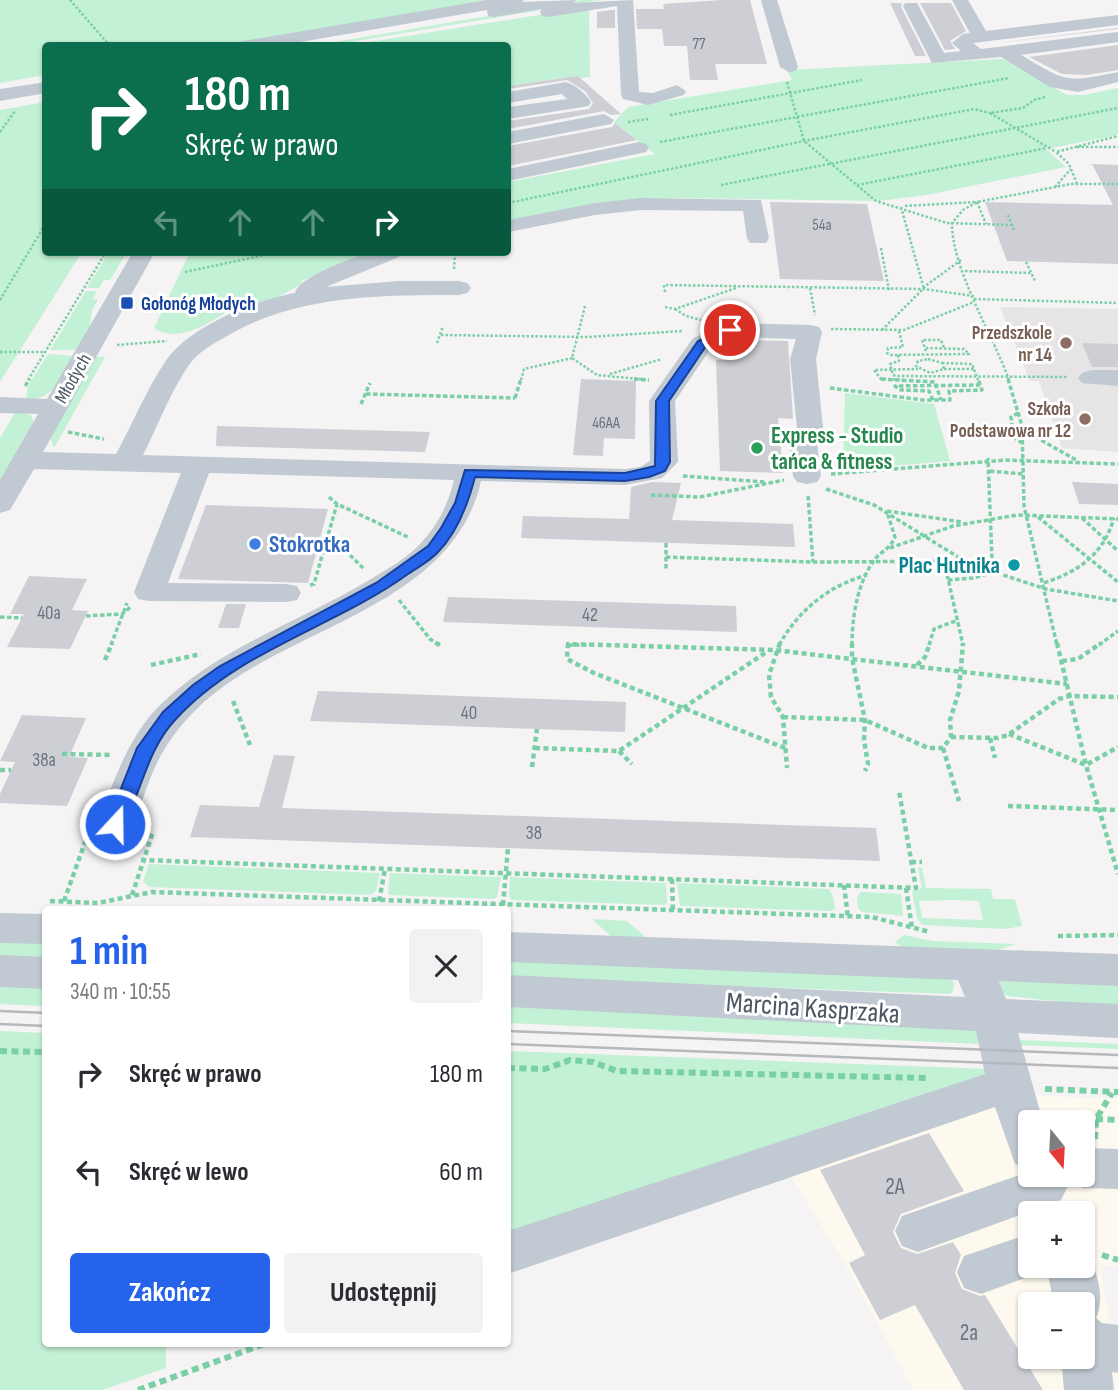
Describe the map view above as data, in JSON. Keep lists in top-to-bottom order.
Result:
{
  "streets": {
    "street": ["Młodych", "Marcina Kasprzaka"]
  },
  "places": {
    "transit": ["Gołonóg Młodych"],
    "other": [
      "Przedszkole nr 14",
      "Szkoła Podstawowa nr 12",
      "Express - Studio tańca & fitness",
      "Stokrotka",
      "Plac Hutnika"
    ]
  },
  "house_numbers": [
    "77",
    "54a",
    "46AA",
    "40a",
    "42",
    "40",
    "38a",
    "38",
    "2A",
    "2a"
  ],
  "north": "bottom",
  "page": {
    "turn": ["180 m", "Skręć w prawo"],
    "heading": ["1 min", "340 m · 10:55"],
    "list": [
      {
        "name": "Skręć w prawo",
        "value": "180 m"
      },
      {
        "name": "Skręć w lewo",
        "value": "60 m"
      }
    ],
    "map_buttons": ["+", "−"],
    "buttons": ["Zakończ", "Udostępnij"]
  }
}
